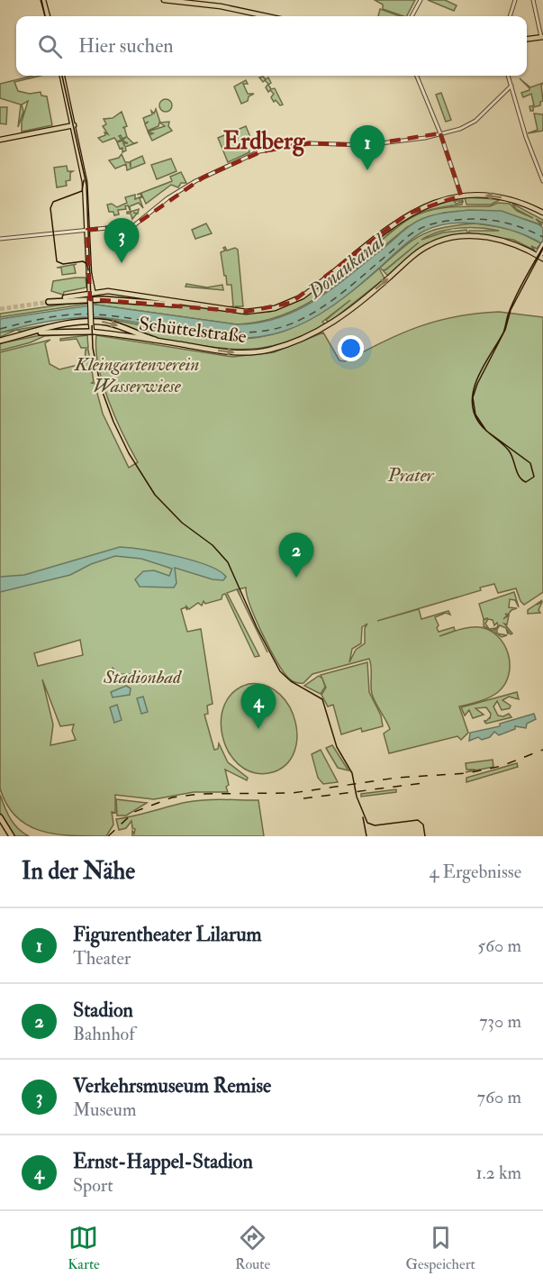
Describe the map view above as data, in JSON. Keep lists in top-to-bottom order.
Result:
{
  "streets": {
    "main road": ["Schüttelstraße"]
  },
  "one_way": ["Schüttelstraße"],
  "districts": ["Erdberg"],
  "water": ["Donaukanal"],
  "parks": ["Kleingartenverein Wasserwiese", "Prater", "Stadionbad"],
  "page": {
    "search": "Hier suchen",
    "pins": [
      "1",
      "3",
      "2",
      "4"
    ],
    "heading": ["In der Nähe", "4 Ergebnisse"],
    "list": [
      {
        "mark": "1",
        "name": "Figurentheater Lilarum",
        "note": "Theater",
        "value": "560 m"
      },
      {
        "mark": "2",
        "name": "Stadion",
        "note": "Bahnhof",
        "value": "730 m"
      },
      {
        "mark": "3",
        "name": "Verkehrsmuseum Remise",
        "note": "Museum",
        "value": "760 m"
      },
      {
        "mark": "4",
        "name": "Ernst-Happel-Stadion",
        "note": "Sport",
        "value": "1.2 km"
      }
    ],
    "nav": ["Karte", "Route", "Gespeichert"]
  }
}
